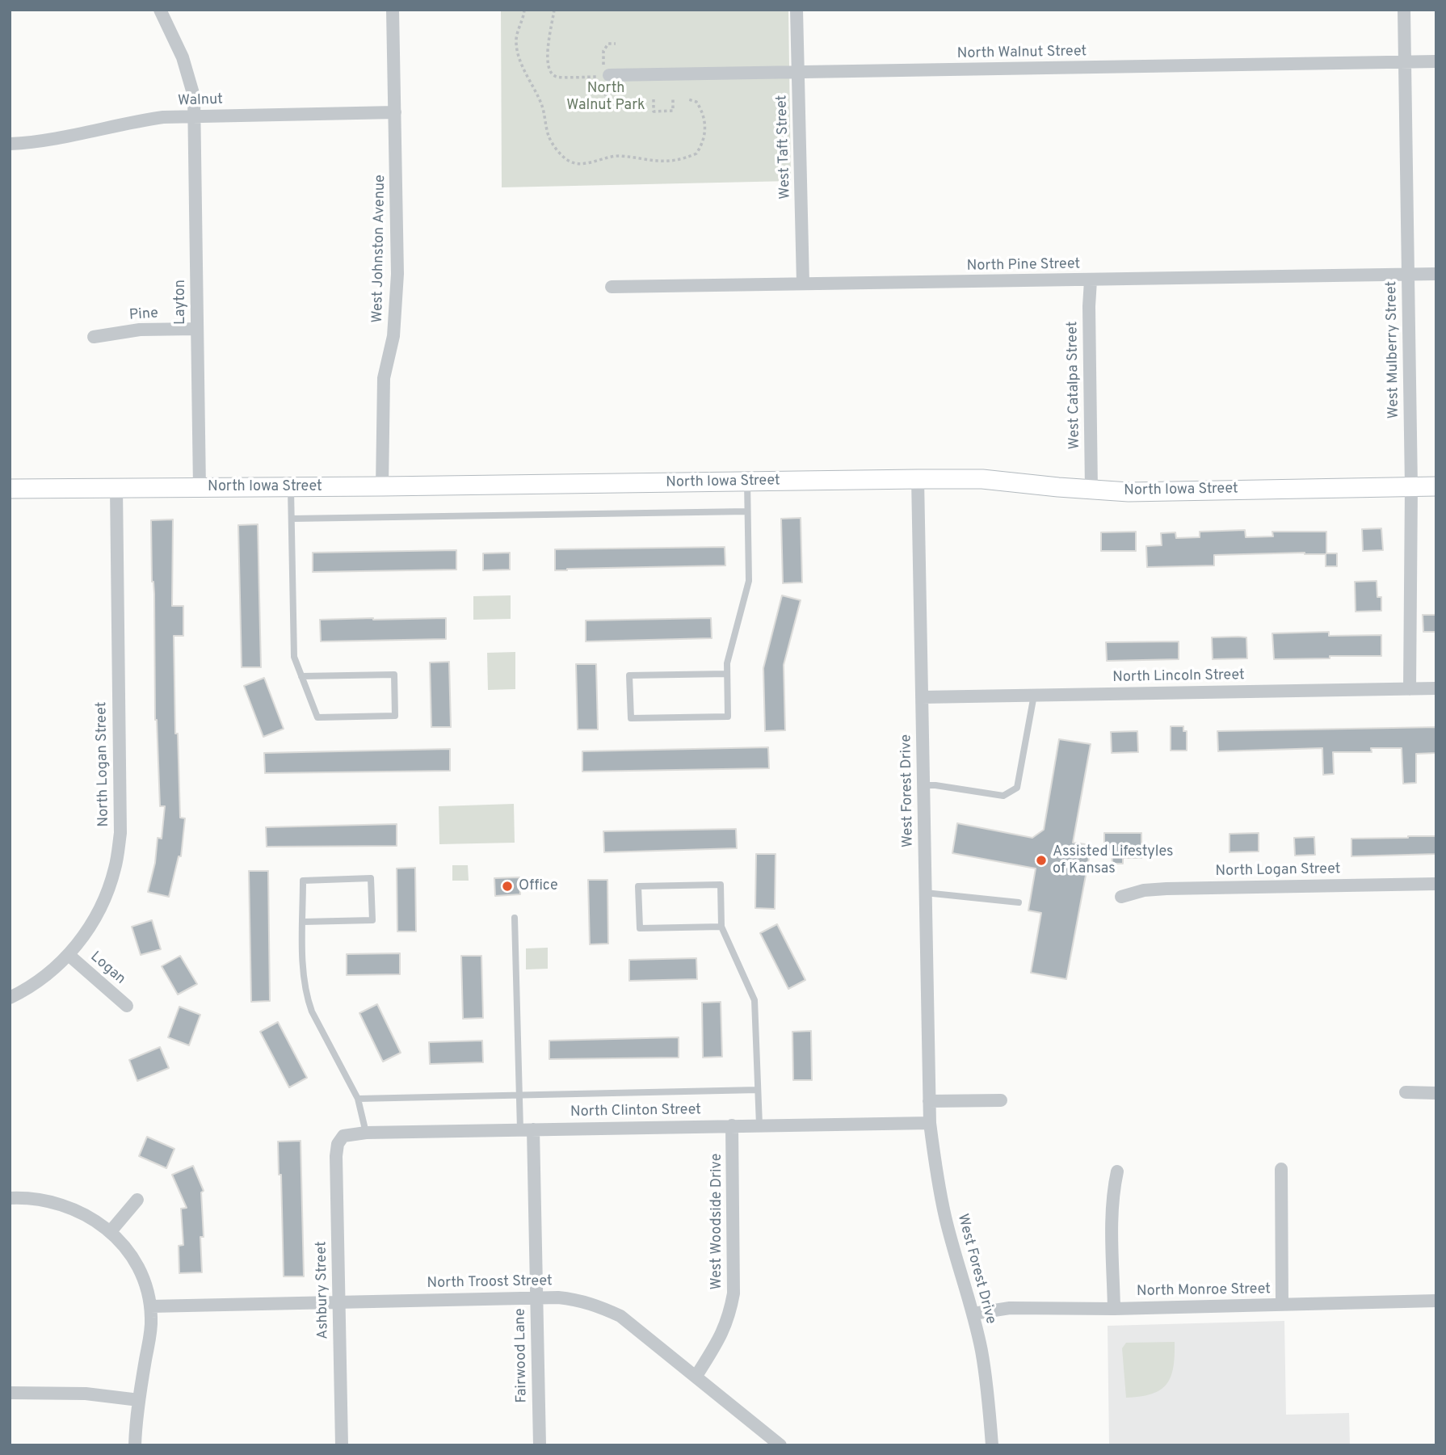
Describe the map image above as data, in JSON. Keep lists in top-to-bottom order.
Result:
{
  "streets": {
    "street": [
      "North Walnut Street",
      "Walnut",
      "West Taft Street",
      "West Johnston Avenue",
      "North Pine Street",
      "Layton",
      "Pine",
      "West Mulberry Street",
      "West Catalpa Street",
      "North Iowa Street",
      "North Lincoln Street",
      "North Logan Street",
      "West Forest Drive",
      "Logan",
      "North Clinton Street",
      "West Woodside Drive",
      "North Troost Street",
      "Ashbury Street",
      "North Monroe Street",
      "Fairwood Lane"
    ]
  },
  "crossings": [
    ["North Walnut Street", "West Taft Street"],
    ["North Walnut Street", "West Mulberry Street"],
    ["Walnut", "West Johnston Avenue"],
    ["Walnut", "Layton"],
    ["West Taft Street", "North Pine Street"],
    ["West Johnston Avenue", "North Iowa Street"],
    ["North Pine Street", "West Mulberry Street"],
    ["North Pine Street", "West Catalpa Street"],
    ["Layton", "Pine"],
    ["Layton", "North Iowa Street"],
    ["West Mulberry Street", "North Iowa Street"],
    ["West Mulberry Street", "North Lincoln Street"],
    ["West Catalpa Street", "North Iowa Street"],
    ["North Iowa Street", "North Logan Street"],
    ["North Iowa Street", "West Forest Drive"],
    ["North Lincoln Street", "West Forest Drive"],
    ["North Logan Street", "Logan"],
    ["West Forest Drive", "North Clinton Street"],
    ["West Forest Drive", "North Monroe Street"],
    ["North Clinton Street", "West Woodside Drive"],
    ["North Clinton Street", "Ashbury Street"],
    ["North Clinton Street", "Fairwood Lane"],
    ["West Woodside Drive", "North Troost Street"],
    ["North Troost Street", "Ashbury Street"],
    ["North Troost Street", "Fairwood Lane"]
  ],
  "parks": ["North Walnut Park"],
  "places": ["Assisted Lifestyles of Kansas", "Office"]
}
